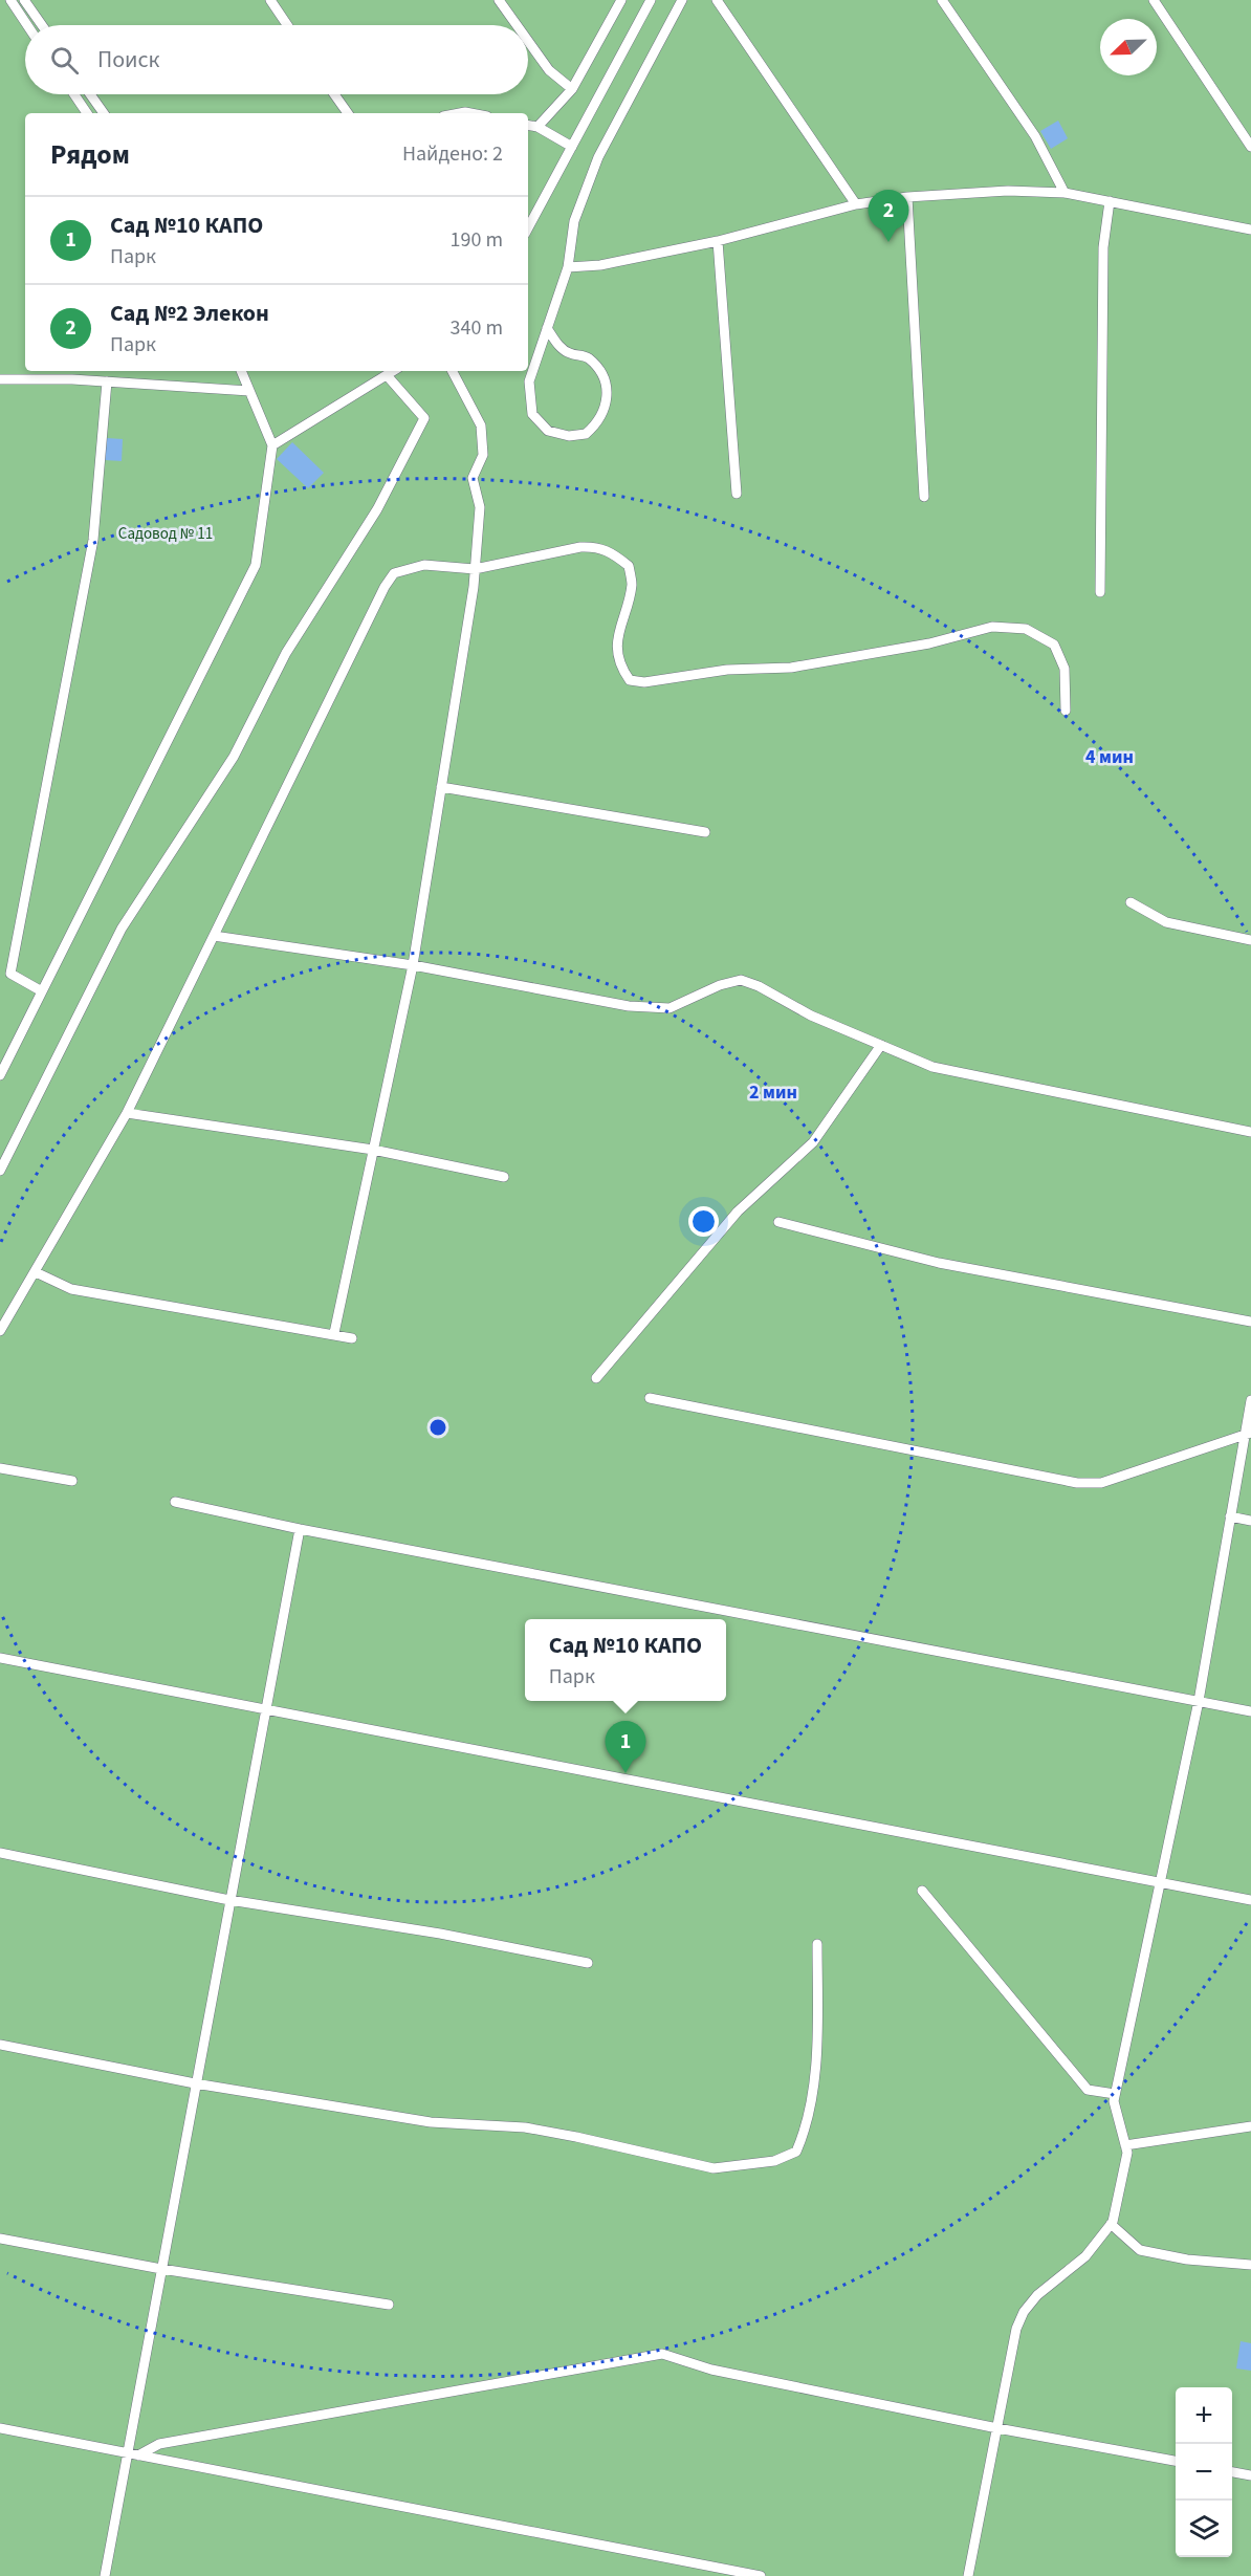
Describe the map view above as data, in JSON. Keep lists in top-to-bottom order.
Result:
{
  "parks": ["Садовод № 11"],
  "north": "bottom left",
  "page": {
    "search": "Поиск",
    "heading": ["Рядом", "Найдено: 2"],
    "pins": ["2", "1"],
    "list": [
      {
        "mark": "1",
        "name": "Сад №10 КАПО",
        "note": "Парк",
        "value": "190 m"
      },
      {
        "mark": "2",
        "name": "Сад №2 Элекон",
        "note": "Парк",
        "value": "340 m"
      }
    ],
    "popup": ["Сад №10 КАПО", "Парк"],
    "map_buttons": ["+", "−"]
  },
  "rings": ["4 мин", "2 мин"]
}
